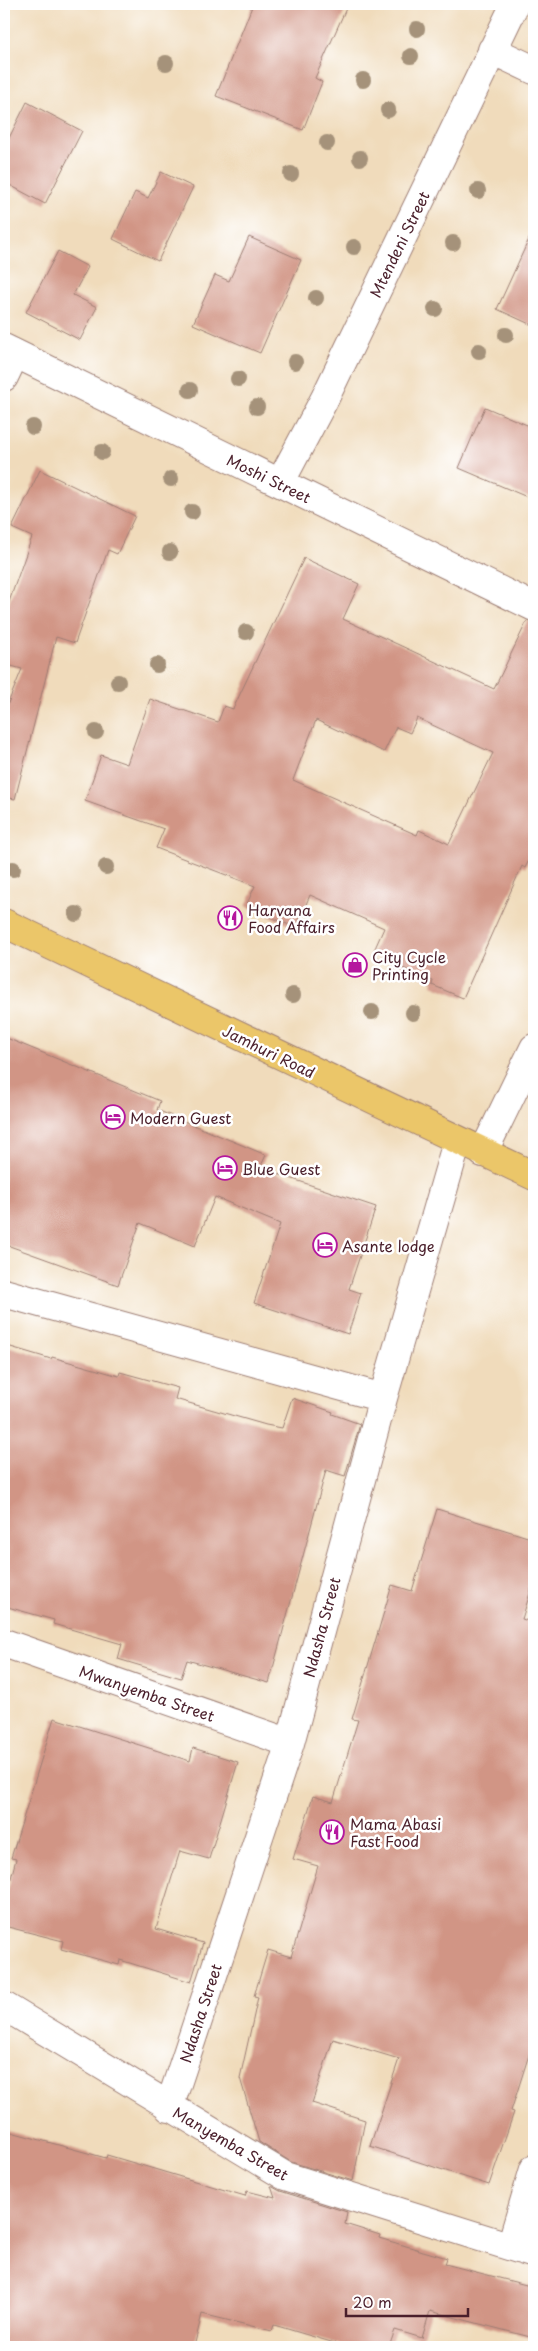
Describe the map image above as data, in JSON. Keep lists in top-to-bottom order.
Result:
{
  "streets": {
    "main road": ["Jamhuri Road"],
    "street": [
      "Mtendeni Street",
      "Moshi Street",
      "Ndasha Street",
      "Mwanyemba Street",
      "Manyemba Street"
    ]
  },
  "crossings": [
    ["Mtendeni Street", "Moshi Street"],
    ["Jamhuri Road", "Ndasha Street"],
    ["Ndasha Street", "Mwanyemba Street"],
    ["Ndasha Street", "Manyemba Street"]
  ],
  "places": {
    "restaurant": ["Harvana Food Affairs", "Mama Abasi Fast Food"],
    "shop": ["City Cycle Printing"],
    "hotel": ["Modern Guest", "Blue Guest", "Asante lodge"]
  },
  "scale_bar": "20 m"
}
